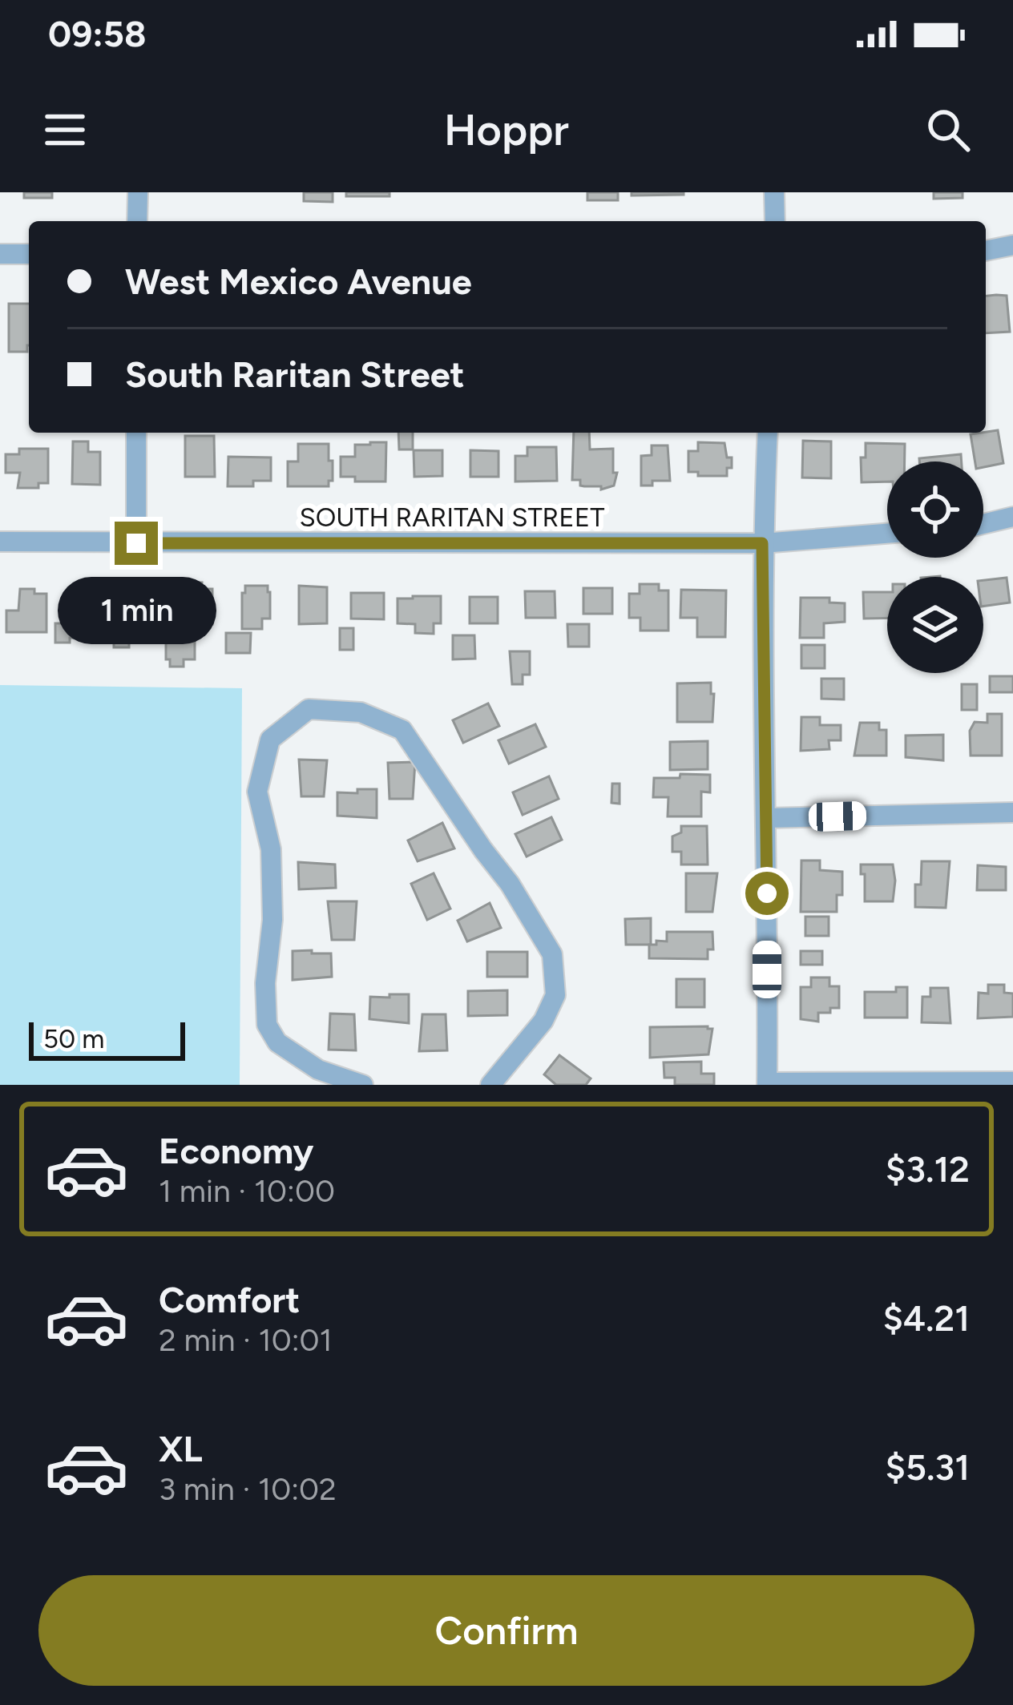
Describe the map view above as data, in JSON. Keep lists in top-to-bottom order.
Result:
{
  "streets": {
    "street": ["SOUTH RARITAN STREET"]
  },
  "scale_bar": "50 m",
  "page": {
    "status": "09:58",
    "header": "Hoppr",
    "banner": ["West Mexico Avenue", "South Raritan Street"],
    "bubble": "1 min",
    "scale": "50 m",
    "list": [
      {
        "name": "Economy",
        "note": "1 min · 10:00",
        "value": "$3.12"
      },
      {
        "name": "Comfort",
        "note": "2 min · 10:01",
        "value": "$4.21"
      },
      {
        "name": "XL",
        "note": "3 min · 10:02",
        "value": "$5.31"
      }
    ],
    "buttons": "Confirm"
  }
}
